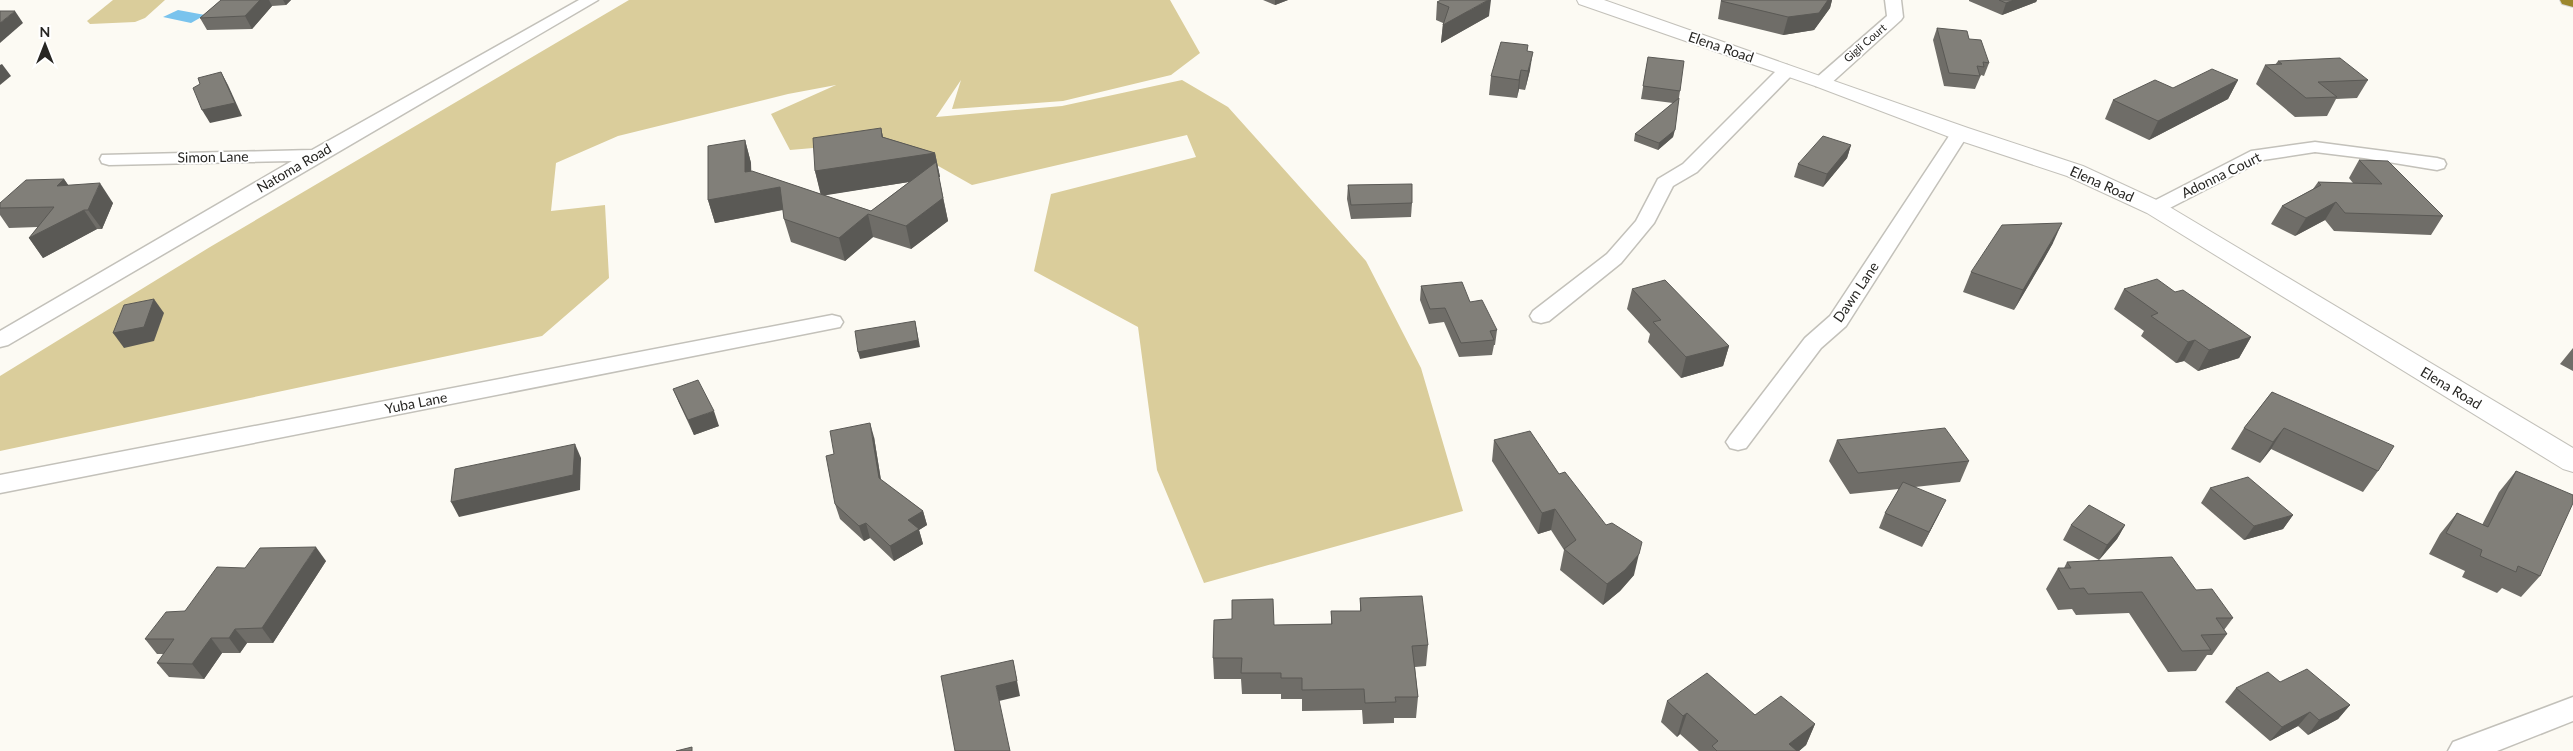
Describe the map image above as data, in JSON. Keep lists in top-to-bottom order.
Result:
{
  "streets": {
    "street": [
      "Gigli Court",
      "Elena Road",
      "Simon Lane",
      "Natoma Road",
      "Adonna Court",
      "Dawn Lane",
      "Yuba Lane"
    ]
  },
  "crossings": [
    ["Gigli Court", "Elena Road"],
    ["Elena Road", "Adonna Court"],
    ["Elena Road", "Dawn Lane"],
    ["Simon Lane", "Natoma Road"]
  ],
  "north": "top"
}
